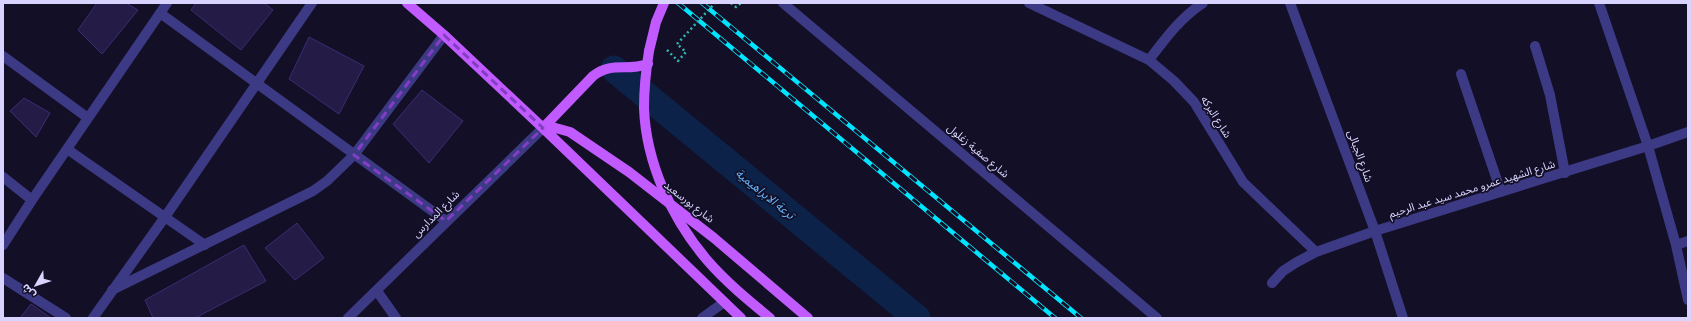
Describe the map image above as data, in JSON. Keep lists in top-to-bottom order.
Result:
{
  "streets": {
    "main road": ["شارع بورسعيد"],
    "street": [
      "شارع البركه",
      "شارع صفية زغلول",
      "شارع الجبالى",
      "شارع الشهيد عمرو محمد سيد عبد الرحيم",
      "شارع المدارس"
    ]
  },
  "crossings": [
    ["شارع البركه", "شارع الشهيد عمرو محمد سيد عبد الرحيم"],
    ["شارع الجبالى", "شارع الشهيد عمرو محمد سيد عبد الرحيم"],
    ["شارع بورسعيد", "شارع المدارس"]
  ],
  "water": ["ترعة الابراهيمية"],
  "north": "bottom left"
}
